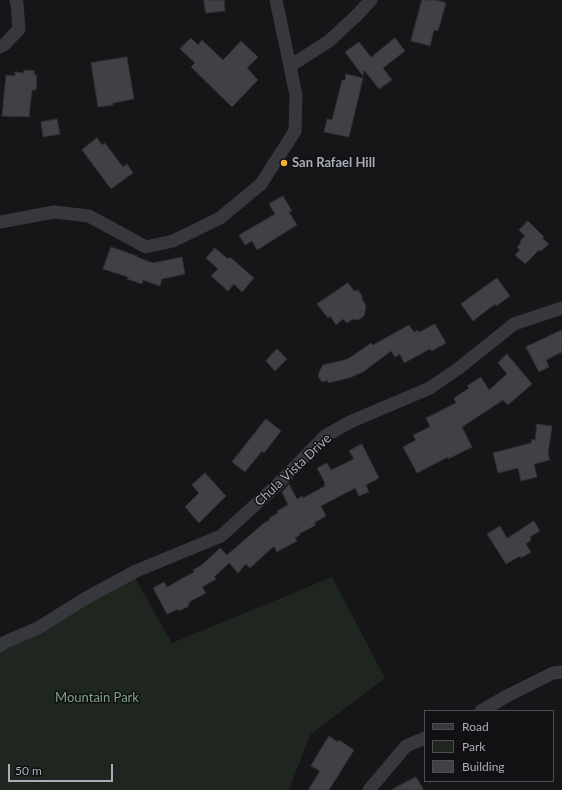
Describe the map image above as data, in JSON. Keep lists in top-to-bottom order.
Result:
{
  "streets": {
    "street": ["Chula Vista Drive"]
  },
  "parks": ["Mountain Park"],
  "places": ["San Rafael Hill"],
  "legend": ["Road", "Park", "Building"],
  "scale_bar": "50 m"
}
